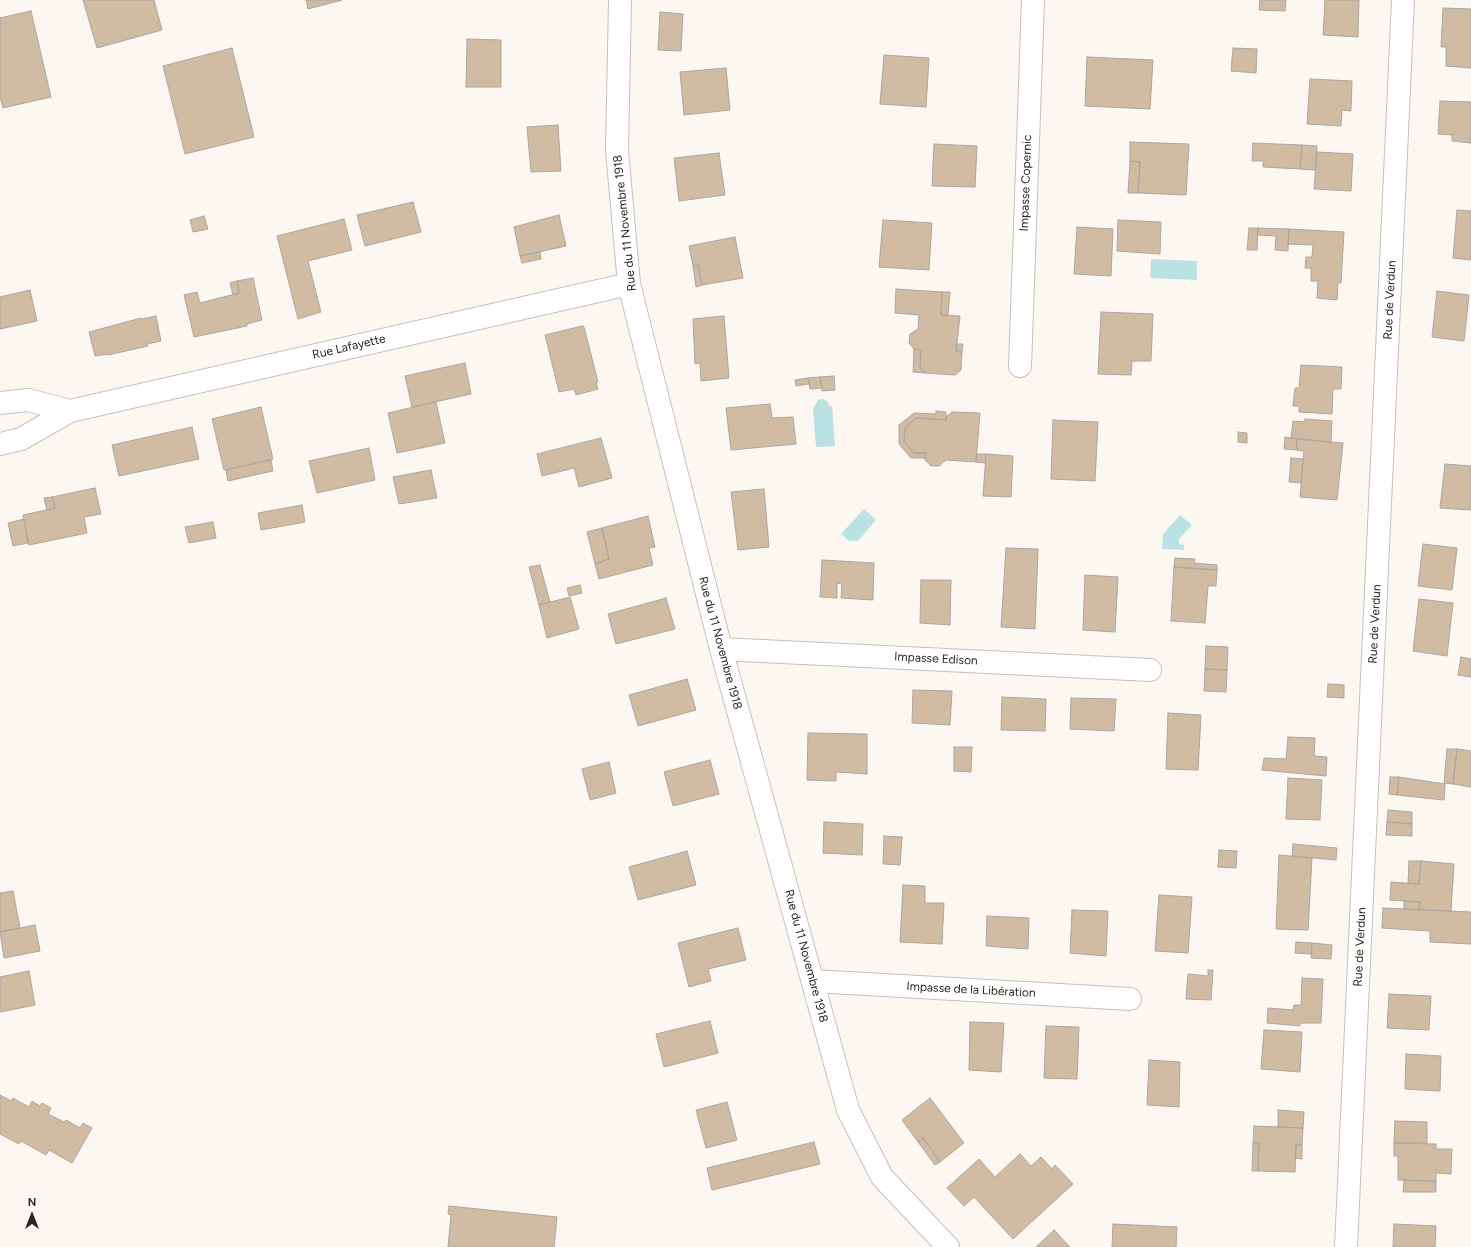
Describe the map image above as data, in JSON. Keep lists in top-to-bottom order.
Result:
{
  "streets": {
    "street": [
      "Impasse Copernic",
      "Rue du 11 Novembre 1918",
      "Rue de Verdun",
      "Rue Lafayette",
      "Impasse Edison",
      "Impasse de la Libération"
    ]
  },
  "crossings": [
    ["Rue du 11 Novembre 1918", "Rue Lafayette"],
    ["Rue du 11 Novembre 1918", "Impasse Edison"],
    ["Rue du 11 Novembre 1918", "Impasse de la Libération"]
  ],
  "north": "top"
}
